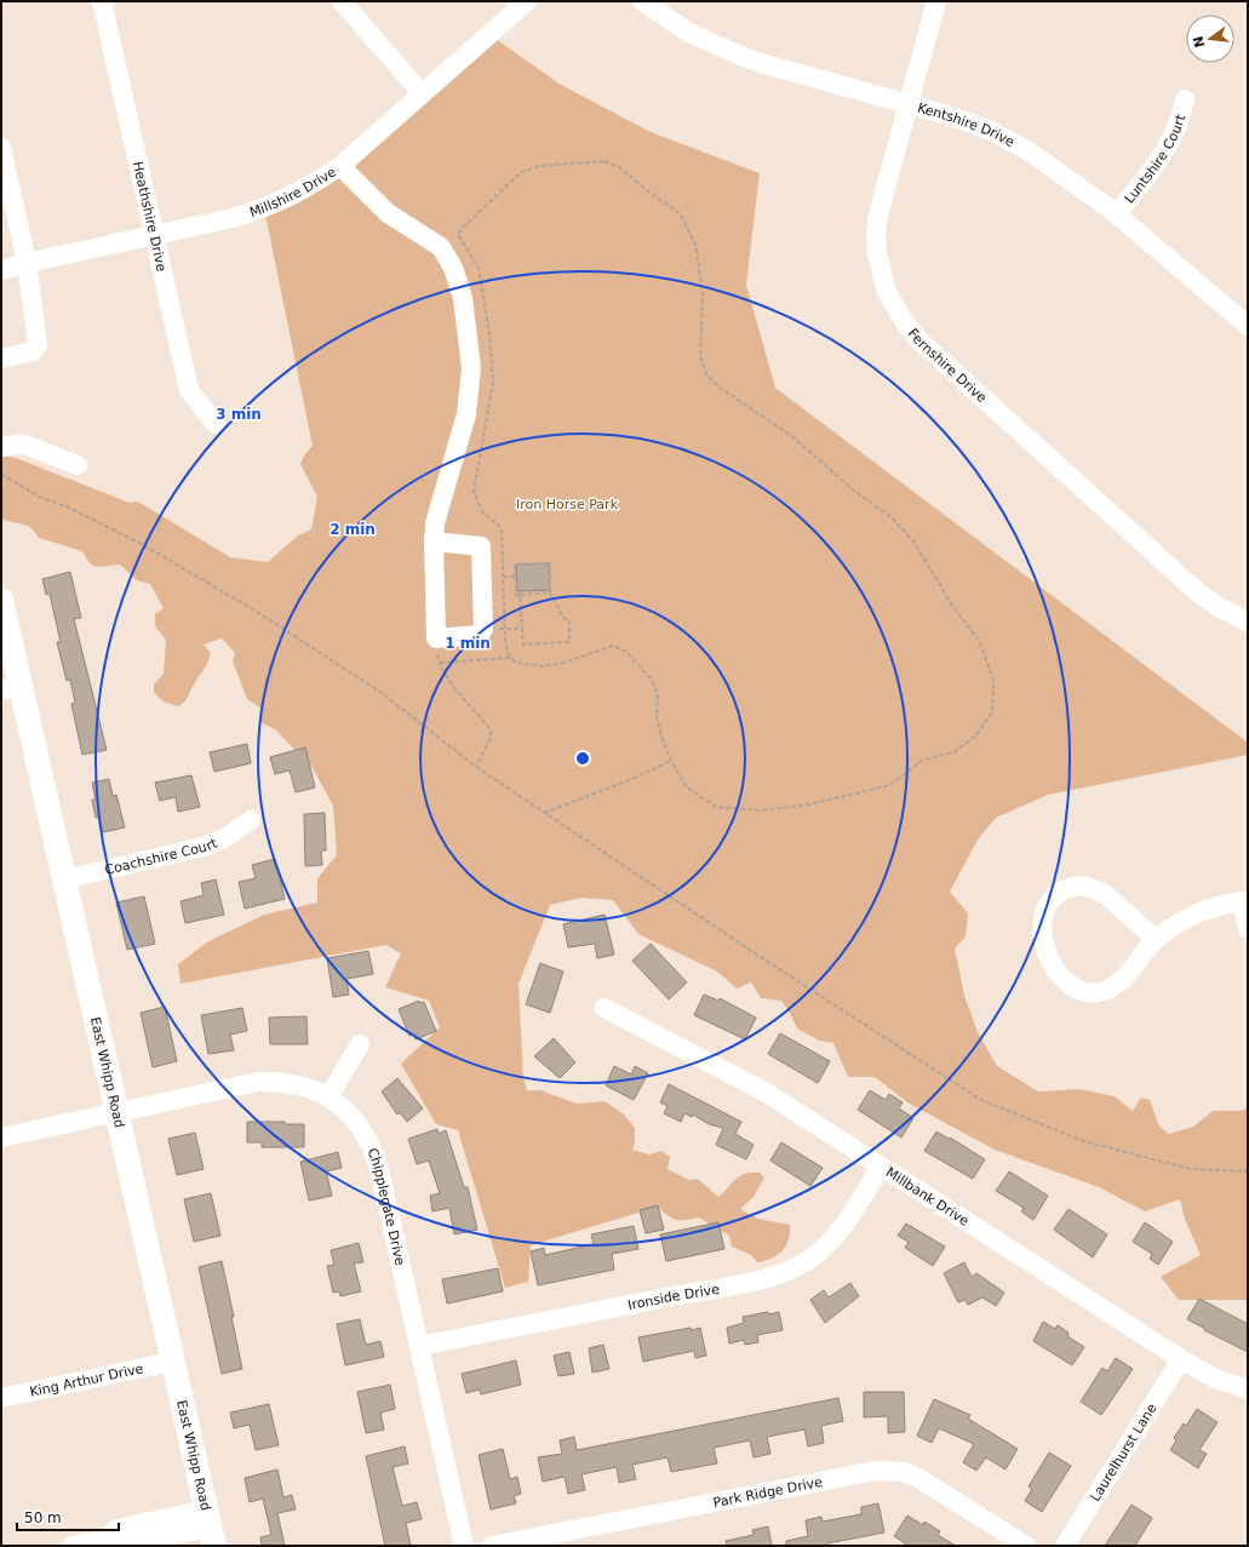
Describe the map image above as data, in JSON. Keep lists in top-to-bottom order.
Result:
{
  "streets": {
    "main road": ["East Whipp Road"],
    "street": [
      "Kentshire Drive",
      "Luntshire Court",
      "Millshire Drive",
      "Heathshire Drive",
      "Fernshire Drive",
      "Coachshire Court",
      "Millbank Drive",
      "Chipplegate Drive",
      "Ironside Drive",
      "King Arthur Drive",
      "Laurelhurst Lane",
      "Park Ridge Drive"
    ]
  },
  "crossings": [
    ["Kentshire Drive", "Luntshire Court"],
    ["Kentshire Drive", "Fernshire Drive"],
    ["Millshire Drive", "Heathshire Drive"],
    ["Coachshire Court", "East Whipp Road"],
    ["East Whipp Road", "Chipplegate Drive"],
    ["East Whipp Road", "King Arthur Drive"],
    ["Millbank Drive", "Ironside Drive"],
    ["Millbank Drive", "Laurelhurst Lane"],
    ["Chipplegate Drive", "Ironside Drive"]
  ],
  "parks": ["Iron Horse Park"],
  "scale_bar": "50 m",
  "north": "left",
  "rings": ["3 min", "2 min", "1 min"]
}
